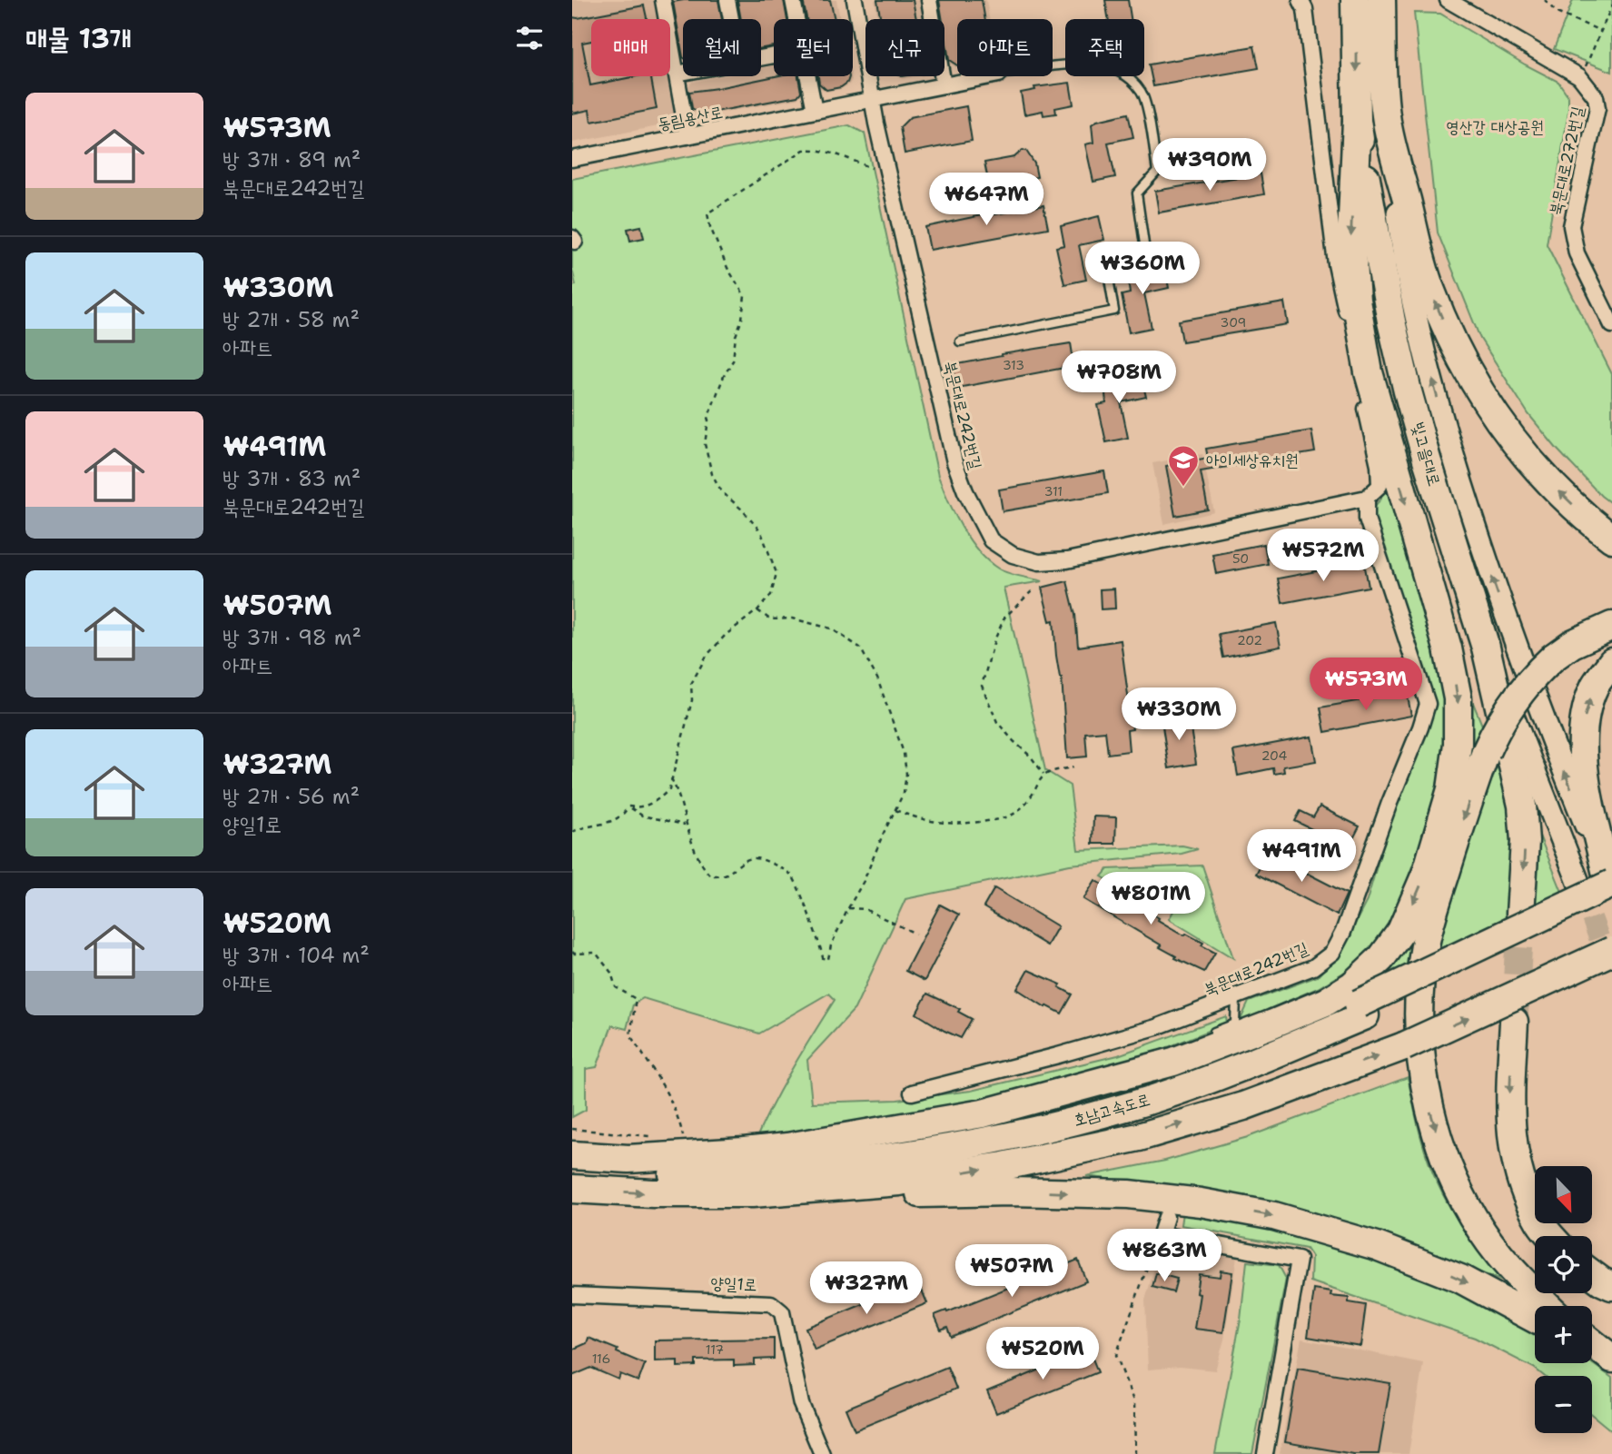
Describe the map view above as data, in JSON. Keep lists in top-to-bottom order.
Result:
{
  "streets": {
    "highway": ["빛고을대로", "호남고속도로"],
    "street": [
      "동림용산로",
      "북문대로272번길",
      "북문대로242번길",
      "양일1로"
    ]
  },
  "crossings": [
    ["동림용산로", "북문대로242번길"],
    ["빛고을대로", "호남고속도로"]
  ],
  "parks": ["영산강 대상공원"],
  "places": {
    "school or university": ["아이세상유치원"]
  },
  "house_numbers": [
    "309",
    "313",
    "311",
    "50",
    "202",
    "204",
    "117",
    "116"
  ],
  "north": "bottom right",
  "page": {
    "heading": "매물 13개",
    "chip": [
      "매매",
      "월세",
      "필터",
      "신규",
      "아파트",
      "주택"
    ],
    "list": [
      {
        "name": "₩573M",
        "note": "방 3개 · 89 m² · 북문대로242번길"
      },
      {
        "name": "₩330M",
        "note": "방 2개 · 58 m² · 아파트"
      },
      {
        "name": "₩491M",
        "note": "방 3개 · 83 m² · 북문대로242번길"
      },
      {
        "name": "₩507M",
        "note": "방 3개 · 98 m² · 아파트"
      },
      {
        "name": "₩327M",
        "note": "방 2개 · 56 m² · 양일1로"
      },
      {
        "name": "₩520M",
        "note": "방 3개 · 104 m² · 아파트"
      }
    ],
    "price": [
      "₩390M",
      "₩647M",
      "₩360M",
      "₩708M",
      "₩572M",
      "₩573M",
      "₩330M",
      "₩491M",
      "₩801M",
      "₩863M",
      "₩507M",
      "₩327M",
      "₩520M"
    ],
    "map_buttons": ["+", "−"]
  }
}
